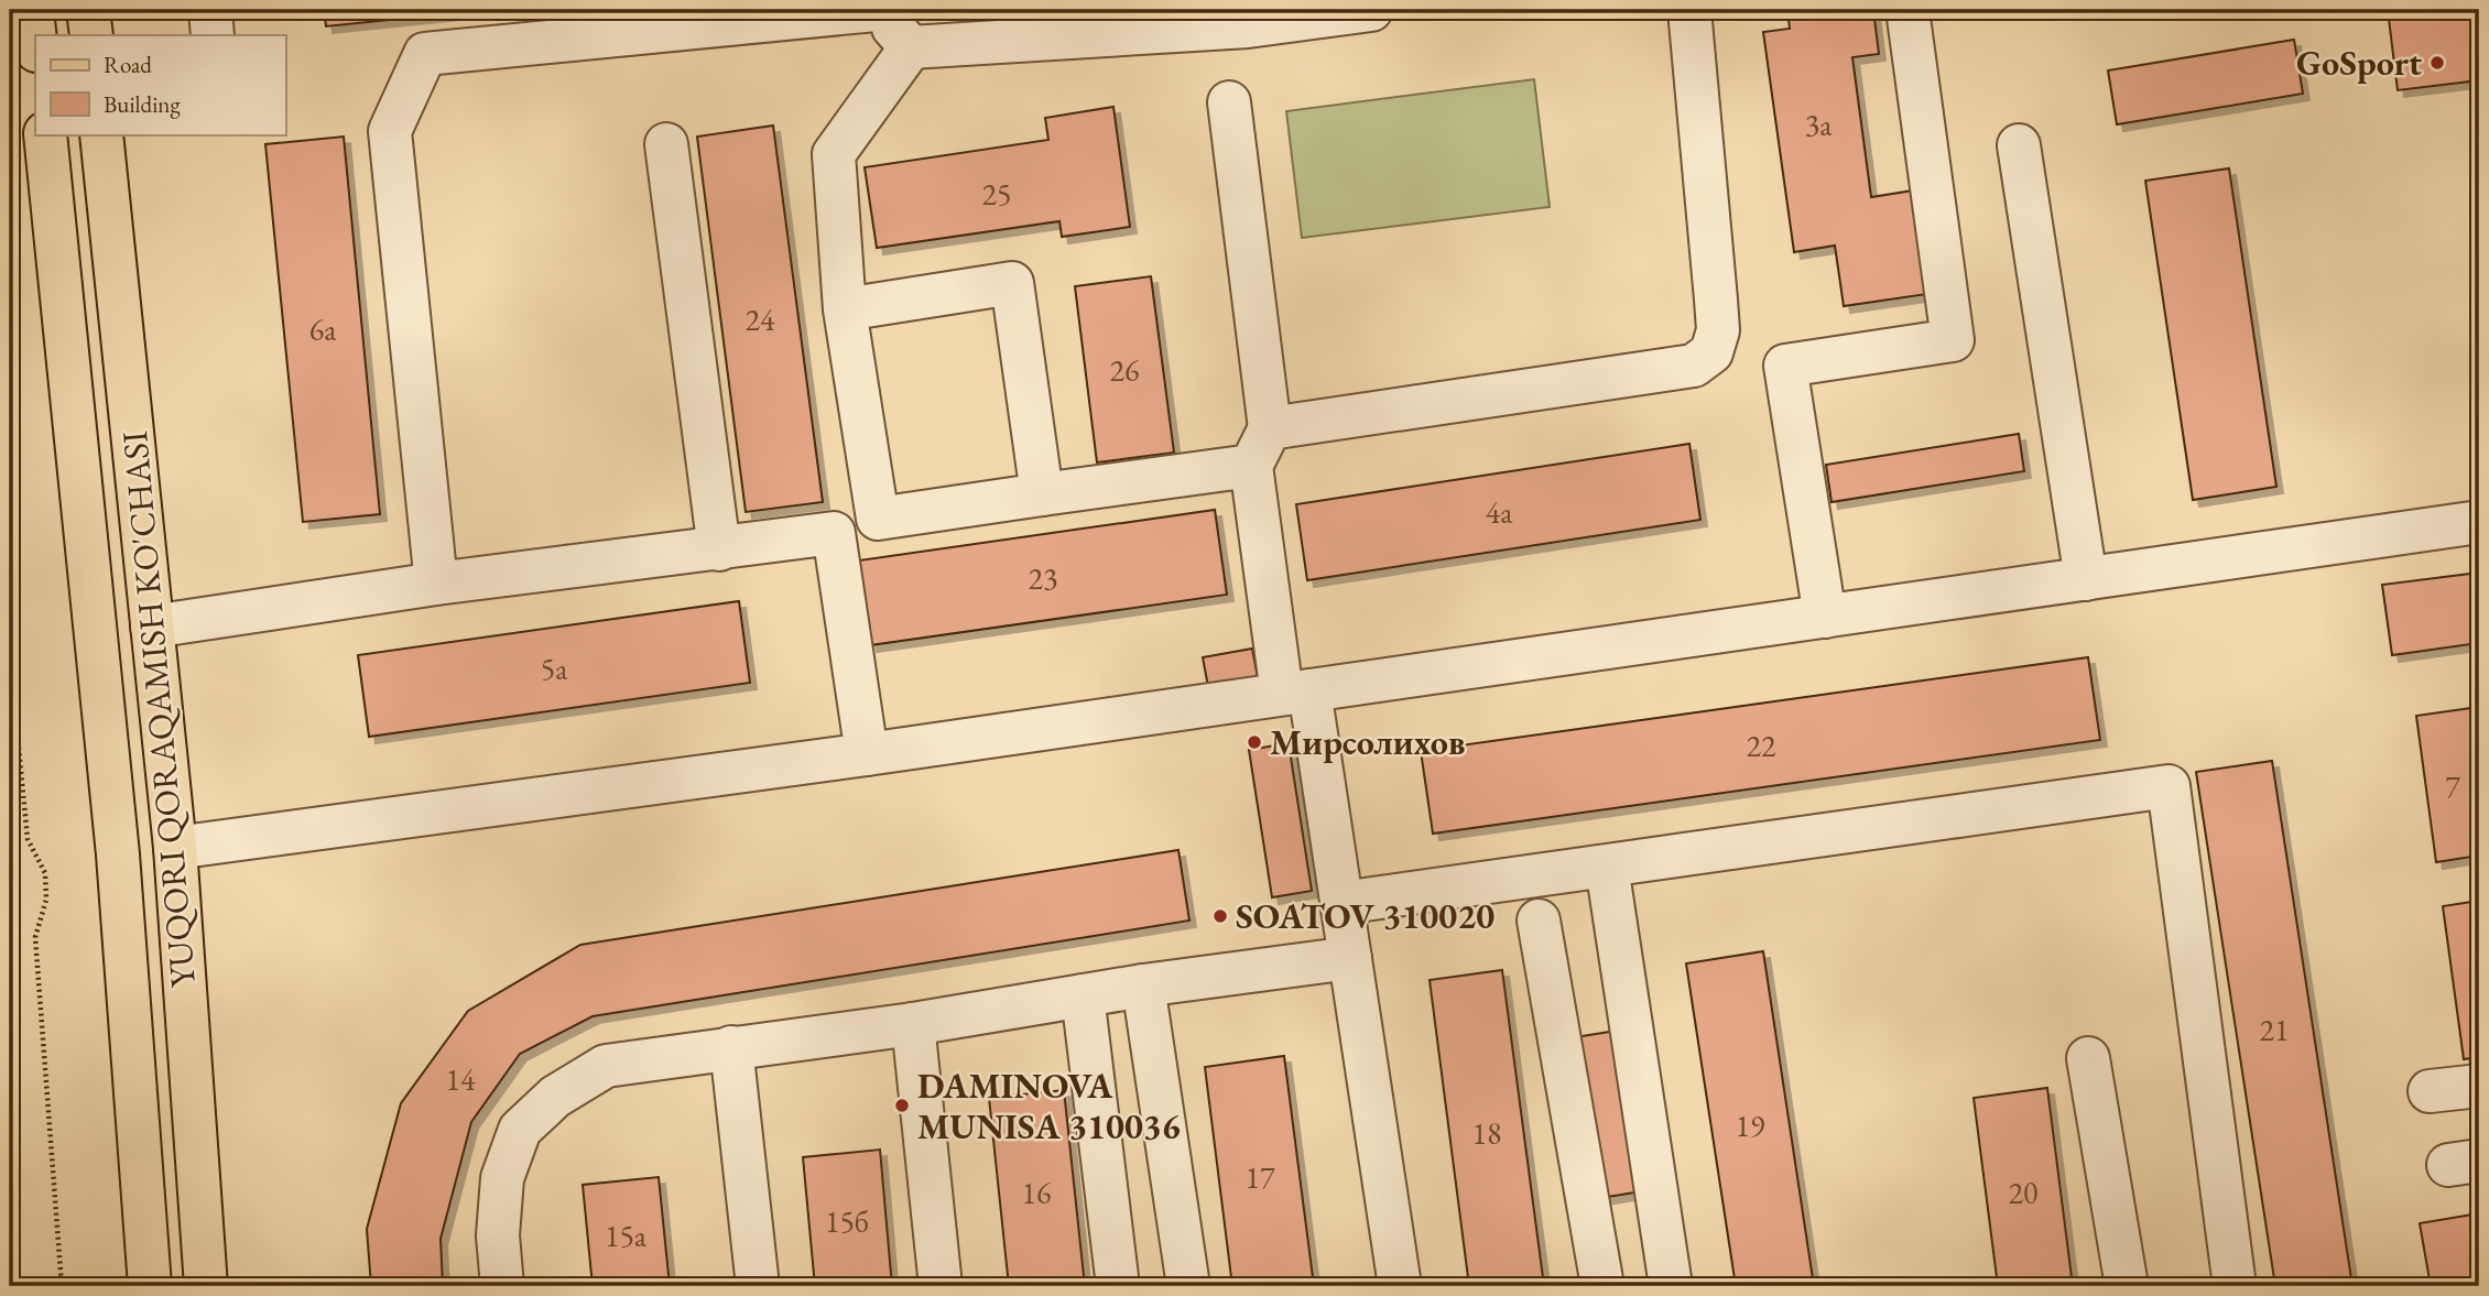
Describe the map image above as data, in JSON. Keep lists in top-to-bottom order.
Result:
{
  "streets": {
    "main road": ["YUQORI QORAQAMISH KO'CHASI"]
  },
  "places": [
    "GoSport",
    "Мирсолихов",
    "SOATOV 310020",
    "DAMINOVA MUNISA 310036"
  ],
  "house_numbers": [
    "3а",
    "25",
    "24",
    "6a",
    "26",
    "4а",
    "23",
    "5а",
    "22",
    "7",
    "21",
    "14",
    "19",
    "18",
    "17",
    "16",
    "20",
    "15б",
    "15a"
  ],
  "legend": ["Road", "Building"]
}
